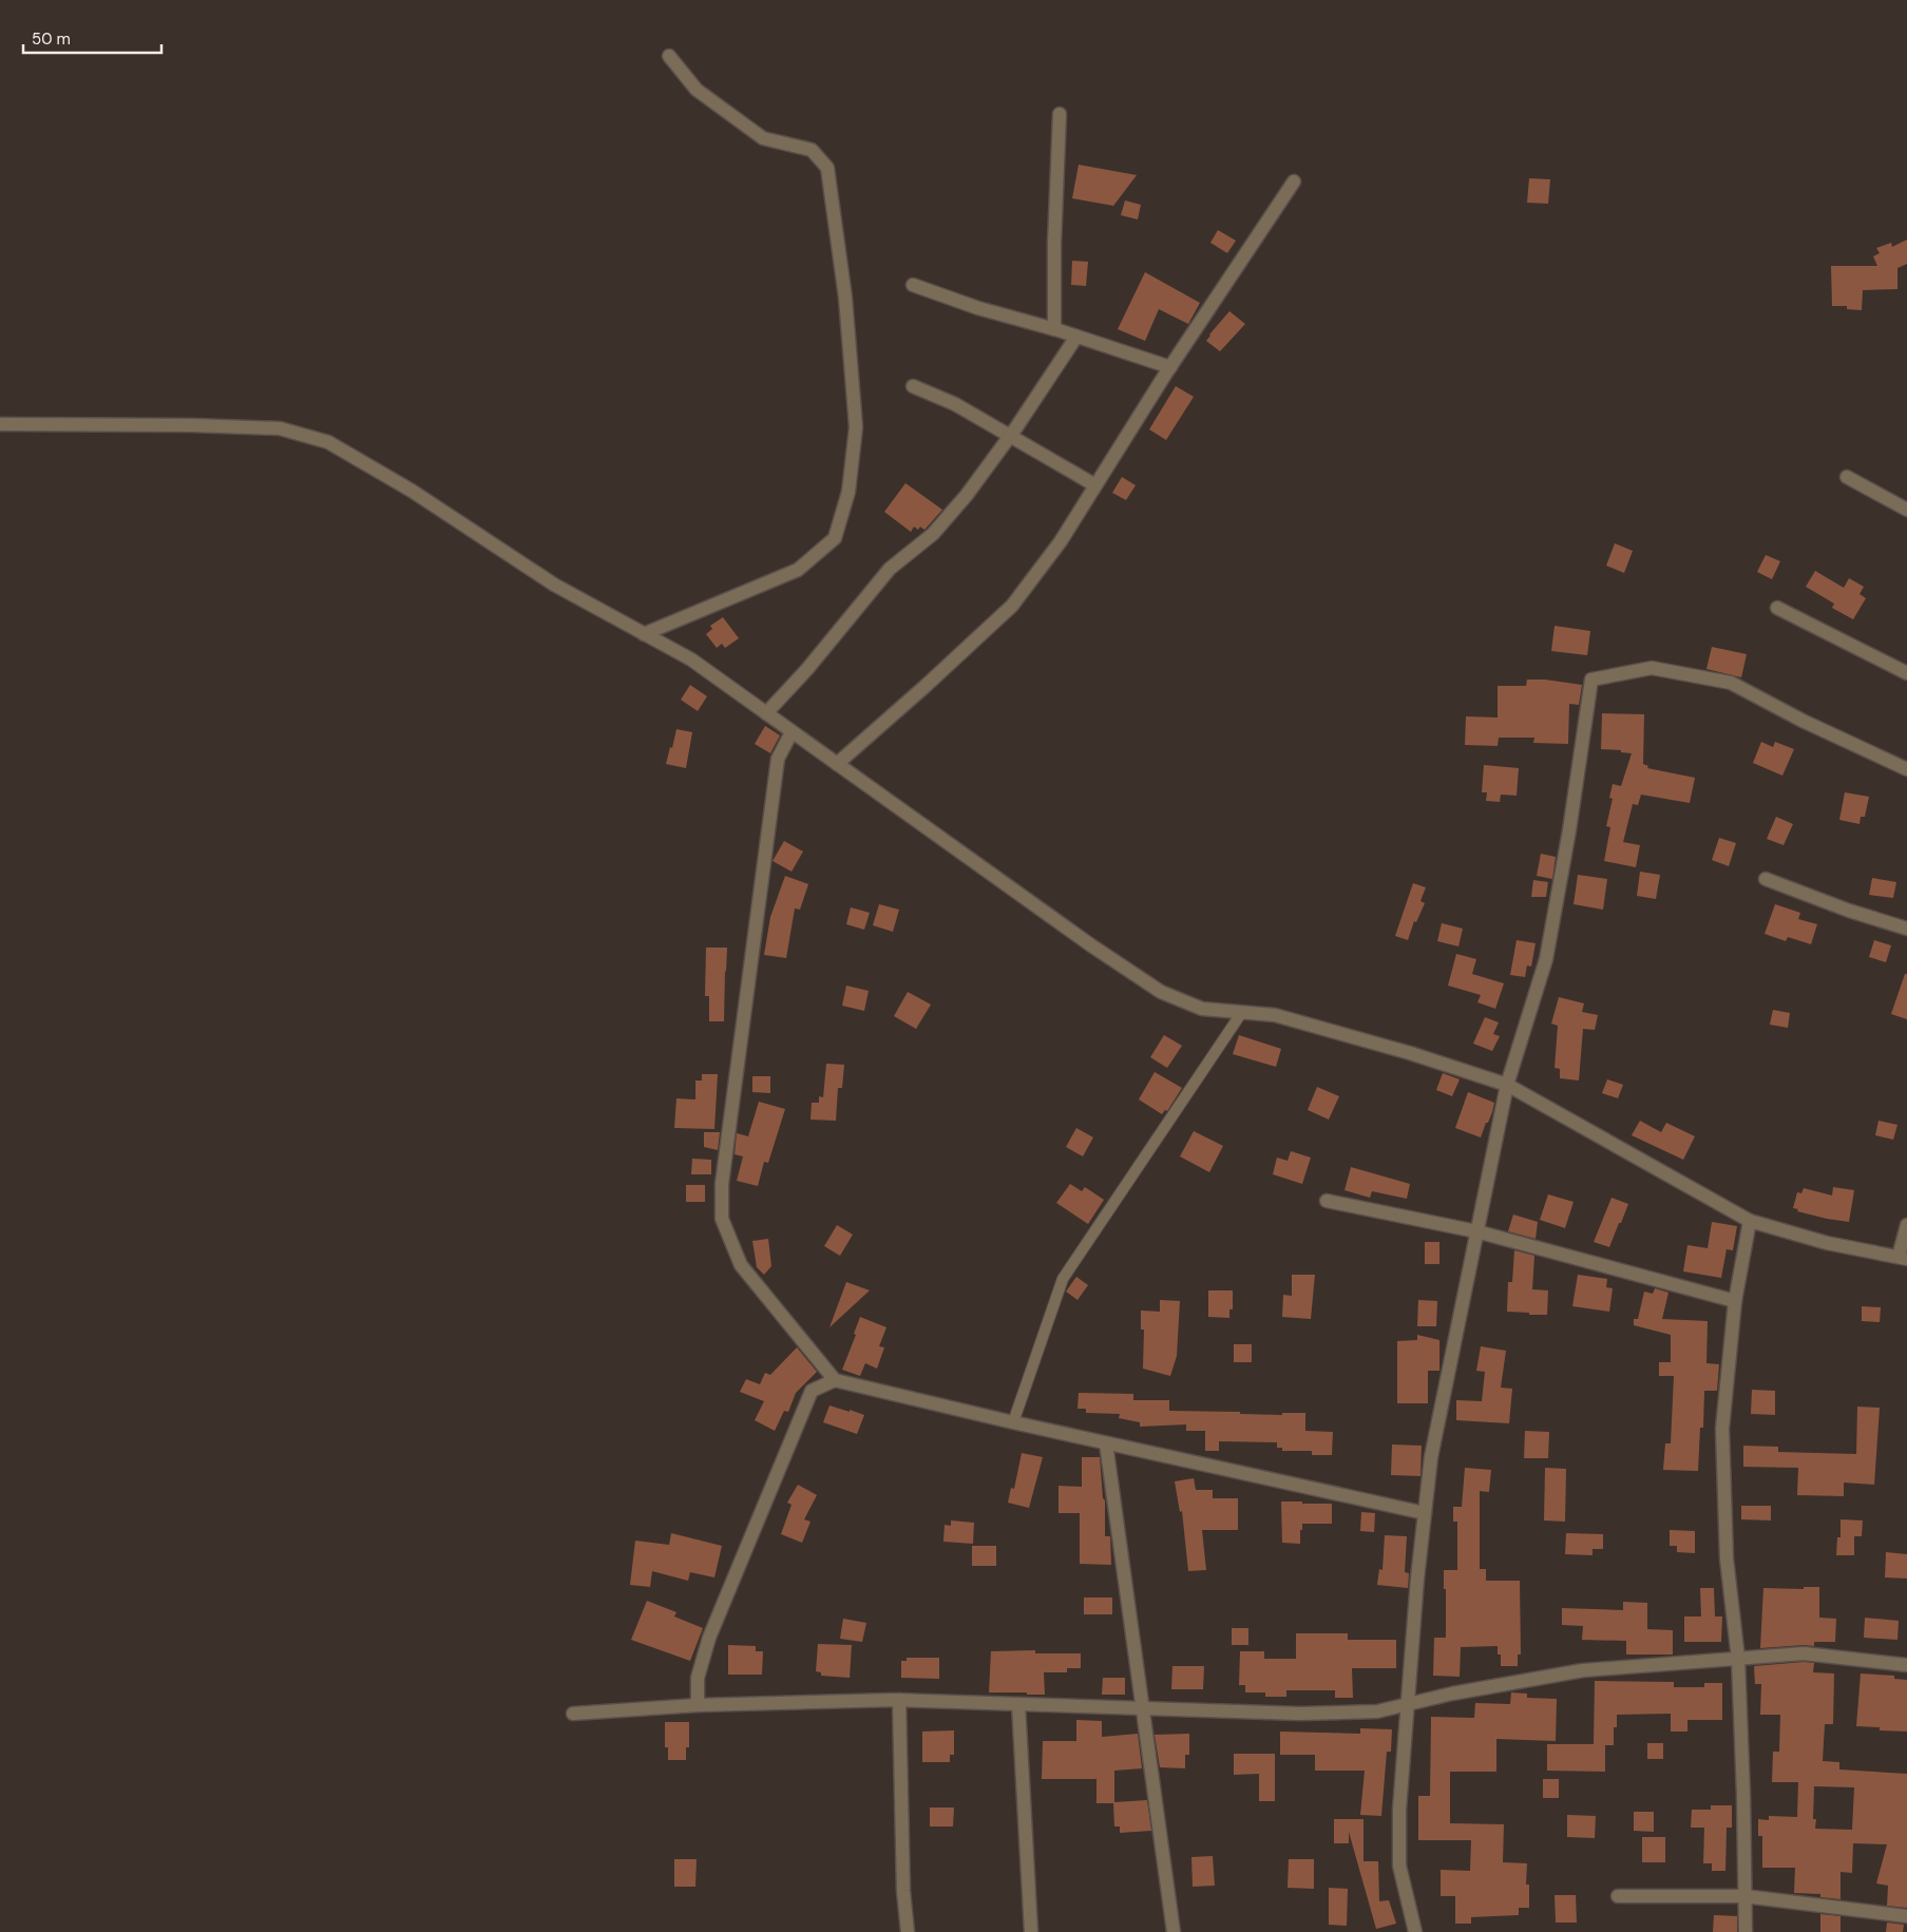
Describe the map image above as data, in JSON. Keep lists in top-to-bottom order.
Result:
{
  "scale_bar": "50 m"
}
